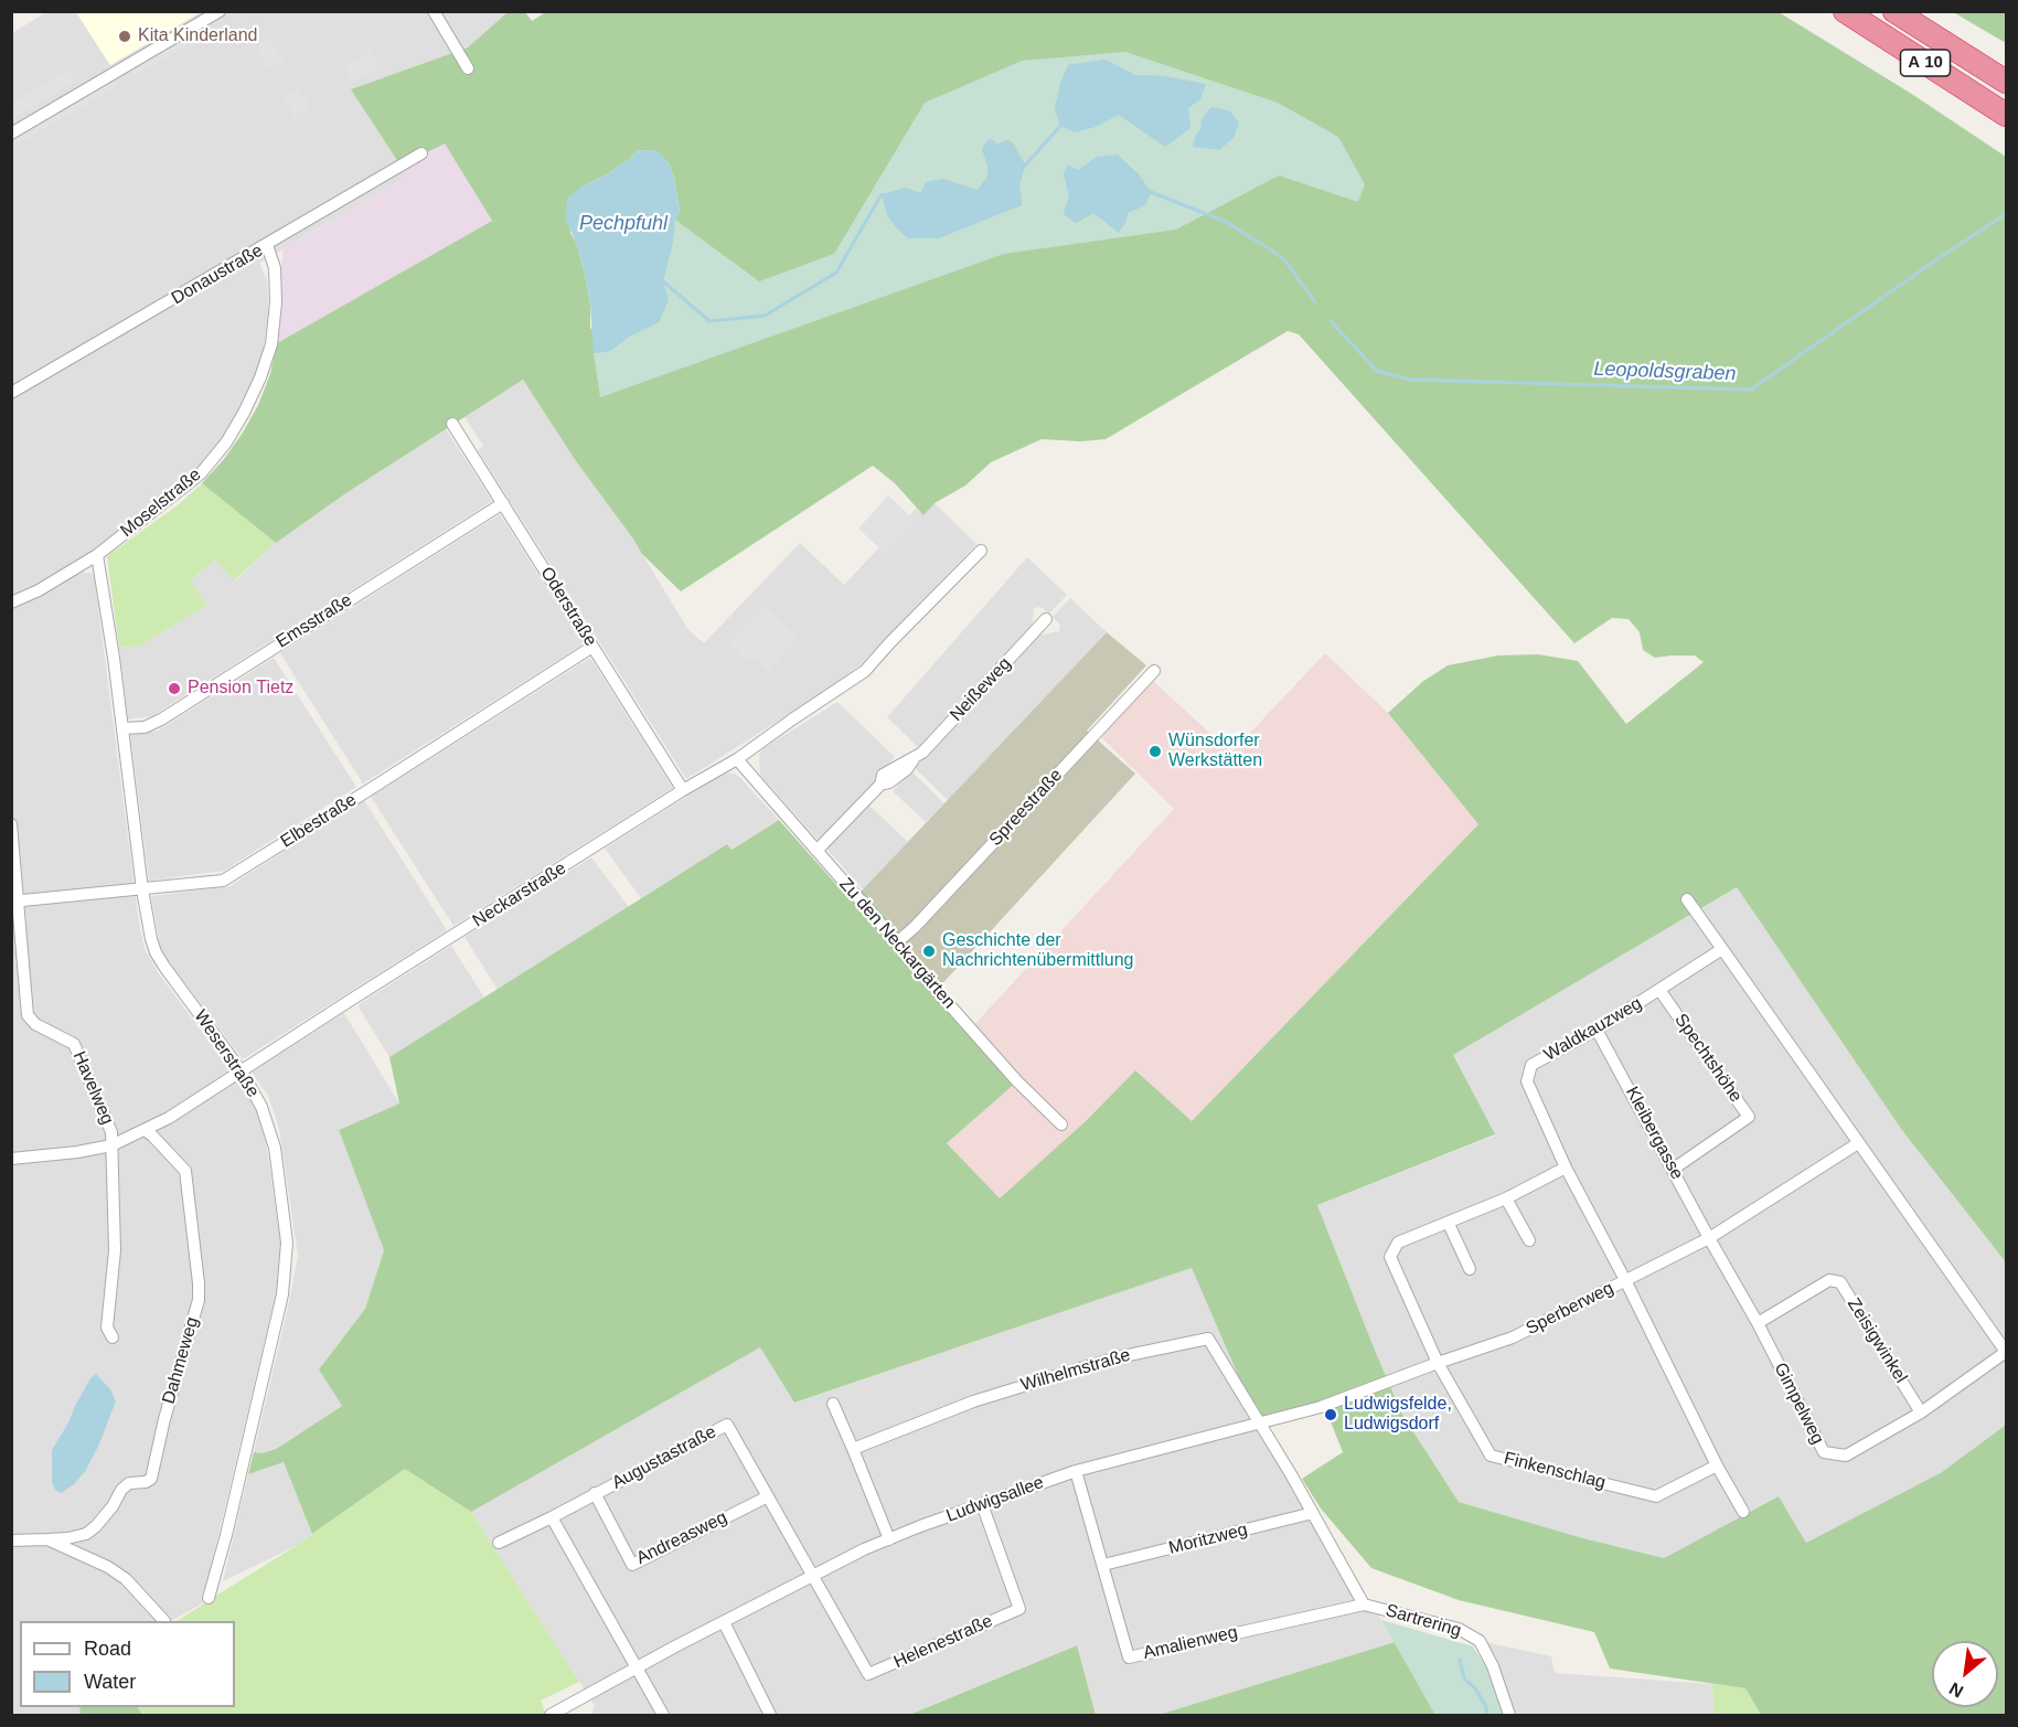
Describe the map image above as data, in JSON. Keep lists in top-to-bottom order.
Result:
{
  "streets": {
    "highway": ["A 10"],
    "street": [
      "Donaustraße",
      "Moselstraße",
      "Oderstraße",
      "Emsstraße",
      "Neißeweg",
      "Spreestraße",
      "Elbestraße",
      "Neckarstraße",
      "Zu den Neckargärten",
      "Waldkauzweg",
      "Weserstraße",
      "Spechtshöhe",
      "Havelweg",
      "Kleibergasse",
      "Sperberweg",
      "Zeisigwinkel",
      "Dahmeweg",
      "Wilhelmstraße",
      "Gimpelweg",
      "Augustastraße",
      "Finkenschlag",
      "Ludwigsallee",
      "Andreasweg",
      "Moritzweg",
      "Sartrering",
      "Helenestraße",
      "Amalienweg"
    ]
  },
  "crossings": [
    ["Donaustraße", "Moselstraße"],
    ["Moselstraße", "Weserstraße"],
    ["Oderstraße", "Emsstraße"],
    ["Oderstraße", "Elbestraße"],
    ["Oderstraße", "Neckarstraße"],
    ["Emsstraße", "Weserstraße"],
    ["Neißeweg", "Zu den Neckargärten"],
    ["Spreestraße", "Zu den Neckargärten"],
    ["Elbestraße", "Weserstraße"],
    ["Elbestraße", "Havelweg"],
    ["Neckarstraße", "Zu den Neckargärten"],
    ["Neckarstraße", "Weserstraße"],
    ["Neckarstraße", "Havelweg"],
    ["Neckarstraße", "Dahmeweg"],
    ["Waldkauzweg", "Spechtshöhe"],
    ["Waldkauzweg", "Kleibergasse"],
    ["Waldkauzweg", "Sperberweg"],
    ["Spechtshöhe", "Kleibergasse"],
    ["Kleibergasse", "Sperberweg"],
    ["Kleibergasse", "Gimpelweg"],
    ["Sperberweg", "Wilhelmstraße"],
    ["Sperberweg", "Gimpelweg"],
    ["Sperberweg", "Finkenschlag"],
    ["Sperberweg", "Ludwigsallee"],
    ["Zeisigwinkel", "Gimpelweg"],
    ["Wilhelmstraße", "Ludwigsallee"],
    ["Augustastraße", "Ludwigsallee"],
    ["Augustastraße", "Andreasweg"],
    ["Augustastraße", "Helenestraße"],
    ["Ludwigsallee", "Helenestraße"],
    ["Ludwigsallee", "Amalienweg"],
    ["Moritzweg", "Amalienweg"],
    ["Sartrering", "Amalienweg"]
  ],
  "water": ["Pechpfuhl", "Leopoldsgraben"],
  "places": [
    "Kita Kinderland",
    "Pension Tietz",
    "Wünsdorfer Werkstätten",
    "Geschichte der Nachrichtenübermittlung",
    "Ludwigsfelde, Ludwigsdorf"
  ],
  "legend": ["Road", "Water"],
  "north": "bottom left"
}
